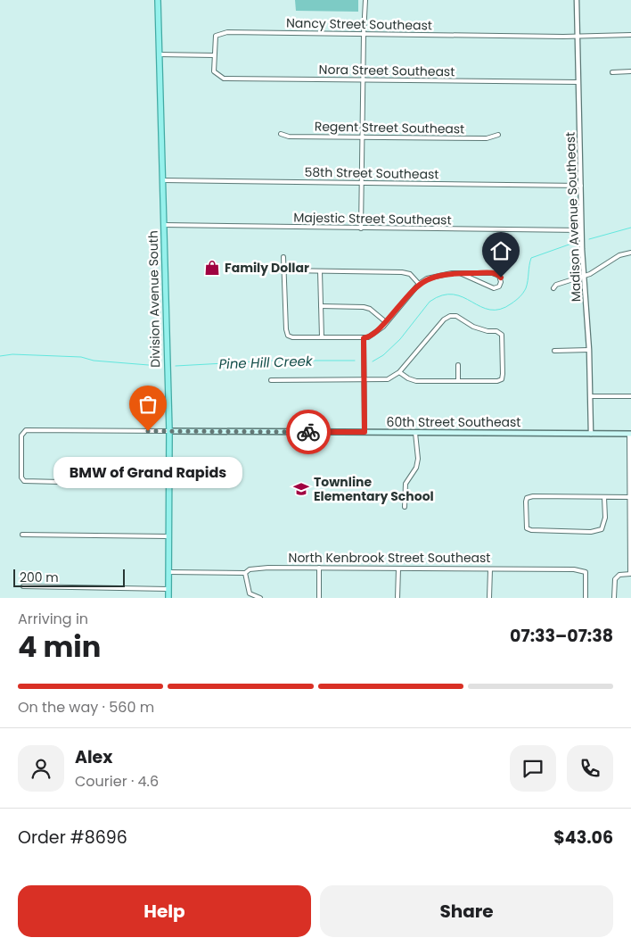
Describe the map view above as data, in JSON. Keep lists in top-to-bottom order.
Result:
{
  "streets": {
    "main road": ["Division Avenue South", "60th Street Southeast"],
    "street": [
      "Nancy Street Southeast",
      "Nora Street Southeast",
      "Regent Street Southeast",
      "58th Street Southeast",
      "Madison Avenue Southeast",
      "Majestic Street Southeast",
      "North Kenbrook Street Southeast"
    ]
  },
  "crossings": [
    ["Nancy Street Southeast", "Nora Street Southeast"],
    ["Nancy Street Southeast", "Madison Avenue Southeast"],
    ["Nora Street Southeast", "Madison Avenue Southeast"],
    ["58th Street Southeast", "Madison Avenue Southeast"],
    ["58th Street Southeast", "Division Avenue South"],
    ["Madison Avenue Southeast", "Majestic Street Southeast"],
    ["Madison Avenue Southeast", "60th Street Southeast"],
    ["Majestic Street Southeast", "Division Avenue South"],
    ["Division Avenue South", "60th Street Southeast"],
    ["Division Avenue South", "North Kenbrook Street Southeast"]
  ],
  "water": ["Pine Hill Creek"],
  "places": {
    "shop": ["Family Dollar"],
    "other": ["BMW of Grand Rapids"],
    "school or university": ["Townline Elementary School"]
  },
  "scale_bar": "200 m",
  "page": {
    "bubble": "BMW of Grand Rapids",
    "scale": "200 m",
    "heading": ["4 min", "Arriving in", "07:33–07:38"],
    "panel": [
      "Alex",
      "Courier · 4.6",
      "Order #8696",
      "$43.06"
    ],
    "bar": "On the way · 560 m",
    "buttons": ["Help", "Share"]
  }
}
